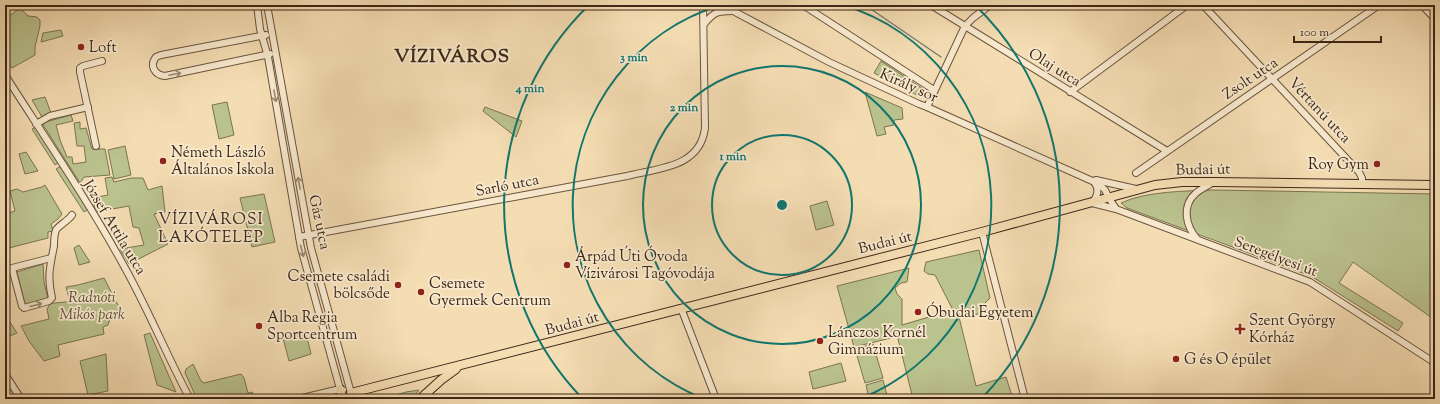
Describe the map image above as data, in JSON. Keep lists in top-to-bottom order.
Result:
{
  "streets": {
    "main road": ["Budai út"],
    "street": [
      "Olaj utca",
      "Zsolt utca",
      "Király sor",
      "Vértanú utca",
      "Sarló utca",
      "Gáz utca",
      "József Attila utca",
      "Seregélyesi út"
    ]
  },
  "crossings": [
    ["Olaj utca", "Zsolt utca"],
    ["Zsolt utca", "Vértanú utca"],
    ["Király sor", "Budai út"],
    ["Vértanú utca", "Budai út"],
    ["Budai út", "Gáz utca"],
    ["Budai út", "Seregélyesi út"],
    ["Sarló utca", "Gáz utca"]
  ],
  "districts": ["VÍZIVÁROS", "VÍZIVÁROSI LAKÓTELEP"],
  "parks": ["Radnóti Mikós park"],
  "places": {
    "other": [
      "Loft",
      "Németh László Általános Iskola",
      "Roy Gym",
      "Árpád Úti Óvoda Vízivárosi Tagóvodája",
      "Csemete családi bölcsőde",
      "Csemete Gyermek Centrum",
      "Óbudai Egyetem",
      "Alba Regia Sportcentrum",
      "Lánczos Kornél Gimnázium",
      "G és O épület"
    ],
    "health": ["Szent György Kórház"]
  },
  "scale_bar": "100 m",
  "rings": [
    "3 min",
    "4 min",
    "2 min",
    "1 min"
  ]
}
